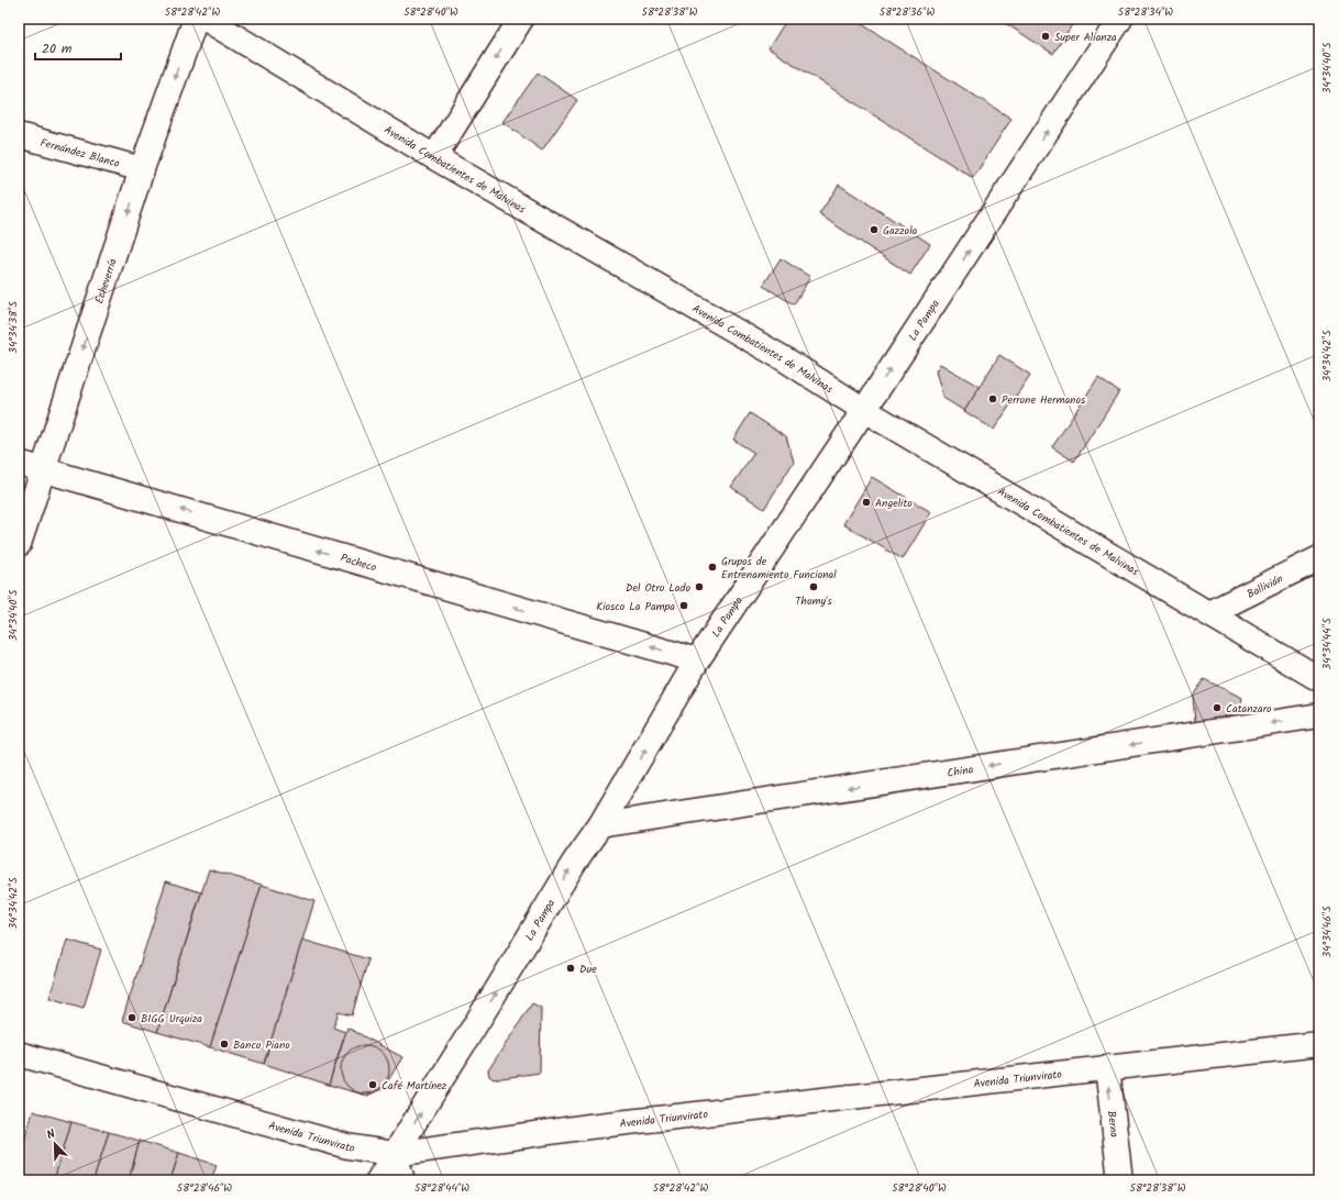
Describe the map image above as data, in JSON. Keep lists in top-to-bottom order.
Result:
{
  "streets": {
    "street": [
      "Fernández Blanco",
      "Avenida Combatientes de Malvinas",
      "Echeverría",
      "La Pampa",
      "Pacheco",
      "Ballivián",
      "China",
      "Avenida Triunvirato",
      "Berna"
    ]
  },
  "crossings": [
    ["Fernández Blanco", "Echeverría"],
    ["Avenida Combatientes de Malvinas", "La Pampa"],
    ["Avenida Combatientes de Malvinas", "Ballivián"],
    ["Echeverría", "Pacheco"],
    ["La Pampa", "Pacheco"],
    ["La Pampa", "China"],
    ["La Pampa", "Avenida Triunvirato"],
    ["Avenida Triunvirato", "Berna"]
  ],
  "one_way": [
    "Echeverría",
    "La Pampa",
    "Pacheco",
    "China",
    "Berna"
  ],
  "places": [
    "Super Alianza",
    "Gazzola",
    "Perrone Hermanos",
    "Angelito",
    "Grupos de Entrenamiento Funcional",
    "Del Otro Lado",
    "Thomy's",
    "Kiosco La Pampa",
    "Catanzaro",
    "Due",
    "BIGG Urquiza",
    "Banco Piano",
    "Café Martínez"
  ],
  "scale_bar": "20 m",
  "north": "top left",
  "coordinates": [
    "58°28'42\"W",
    "58°28'40\"W",
    "58°28'38\"W",
    "58°28'36\"W",
    "58°28'34\"W",
    "34°34'40\"S",
    "34°34'38\"S",
    "34°34'42\"S",
    "34°34'44\"S",
    "34°34'46\"S",
    "58°28'46\"W",
    "58°28'44\"W"
  ]
}
